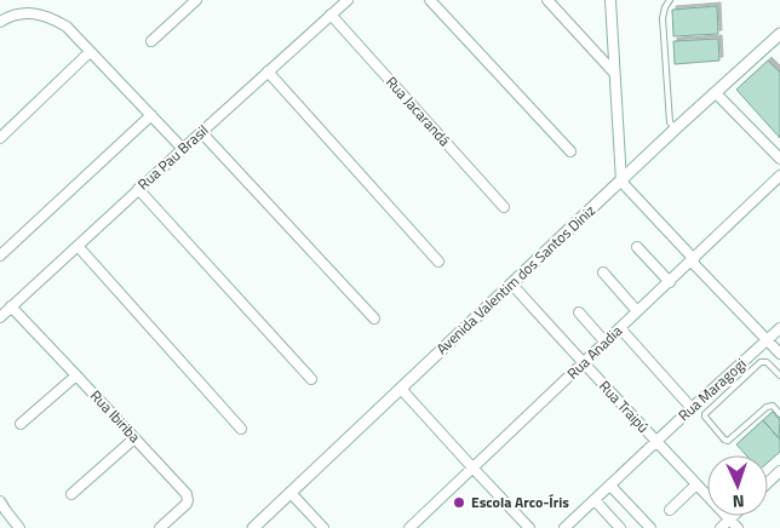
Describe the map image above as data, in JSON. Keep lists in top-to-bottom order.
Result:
{
  "streets": {
    "street": [
      "Rua Jacarandá",
      "Rua Pau Brasil",
      "Avenida Valentim dos Santos Diniz",
      "Rua Anadia",
      "Rua Maragogi",
      "Rua Traipú",
      "Rua Ibiriba"
    ]
  },
  "crossings": [
    ["Rua Jacarandá", "Rua Pau Brasil"],
    ["Rua Pau Brasil", "Rua Ibiriba"],
    ["Avenida Valentim dos Santos Diniz", "Rua Traipú"],
    ["Rua Anadia", "Rua Traipú"],
    ["Rua Maragogi", "Rua Traipú"]
  ],
  "places": ["Escola Arco-Íris"],
  "north": "bottom"
}
